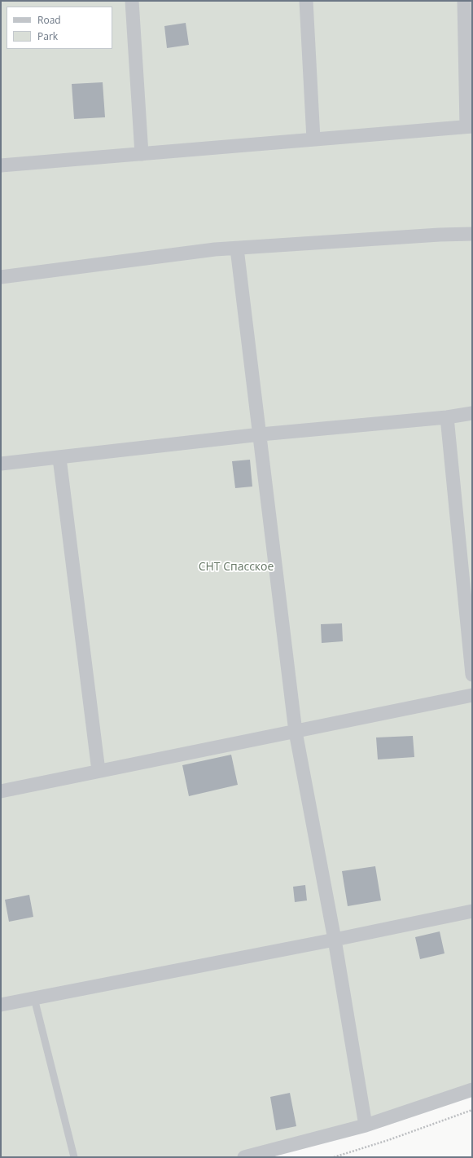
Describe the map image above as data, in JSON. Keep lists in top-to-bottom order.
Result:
{
  "parks": ["СНТ Спасское"],
  "legend": ["Road", "Park"]
}
